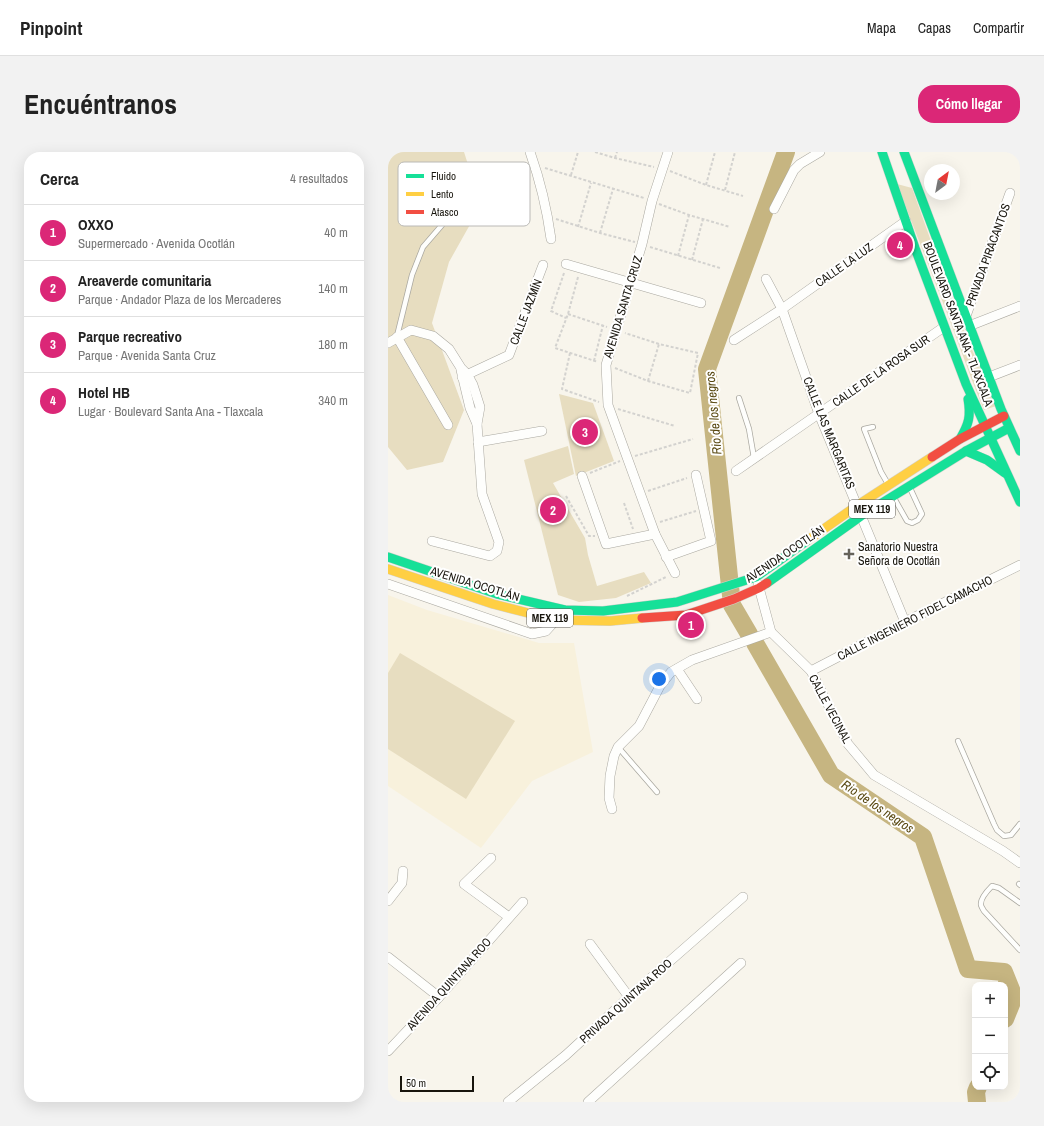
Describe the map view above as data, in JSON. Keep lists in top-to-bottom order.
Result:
{
  "streets": {
    "main road": ["BOULEVARD SANTA ANA - TLAXCALA", "MEX 119", "AVENIDA OCOTLÁN"],
    "street": [
      "PRIVADA PIRACANTOS",
      "CALLE LA LUZ",
      "AVENIDA SANTA CRUZ",
      "CALLE JAZMÍN",
      "CALLE DE LA ROSA SUR",
      "CALLE LAS MARGARITAS",
      "CALLE INGENIERO FIDEL CAMACHO",
      "CALLE VECINAL",
      "AVENIDA QUINTANA ROO",
      "PRIVADA QUINTANA ROO"
    ]
  },
  "crossings": [
    ["PRIVADA PIRACANTOS", "BOULEVARD SANTA ANA - TLAXCALA"],
    ["CALLE LA LUZ", "BOULEVARD SANTA ANA - TLAXCALA"],
    ["CALLE LA LUZ", "CALLE LAS MARGARITAS"],
    ["BOULEVARD SANTA ANA - TLAXCALA", "CALLE DE LA ROSA SUR"],
    ["BOULEVARD SANTA ANA - TLAXCALA", "AVENIDA OCOTLÁN"],
    ["CALLE DE LA ROSA SUR", "CALLE LAS MARGARITAS"],
    ["CALLE LAS MARGARITAS", "AVENIDA OCOTLÁN"],
    ["CALLE LAS MARGARITAS", "CALLE INGENIERO FIDEL CAMACHO"],
    ["AVENIDA OCOTLÁN", "CALLE VECINAL"],
    ["CALLE INGENIERO FIDEL CAMACHO", "CALLE VECINAL"]
  ],
  "water": ["Rio de los negros"],
  "places": {
    "health": ["Sanatorio Nuestra Señora de Ocotlán"]
  },
  "legend": ["Fluido", "Lento", "Atasco"],
  "scale_bar": "50 m",
  "north": "top right",
  "page": {
    "header": "Pinpoint",
    "nav": ["Mapa", "Capas", "Compartir"],
    "title": "Encuéntranos",
    "buttons": "Cómo llegar",
    "heading": ["Cerca", "4 resultados"],
    "list": [
      {
        "mark": "1",
        "name": "OXXO",
        "note": "Supermercado · Avenida Ocotlán",
        "value": "40 m"
      },
      {
        "mark": "2",
        "name": "Areaverde comunitaria",
        "note": "Parque · Andador Plaza de los Mercaderes",
        "value": "140 m"
      },
      {
        "mark": "3",
        "name": "Parque recreativo",
        "note": "Parque · Avenida Santa Cruz",
        "value": "180 m"
      },
      {
        "mark": "4",
        "name": "Hotel HB",
        "note": "Lugar · Boulevard Santa Ana - Tlaxcala",
        "value": "340 m"
      }
    ],
    "pins": [
      "4",
      "3",
      "2",
      "1"
    ],
    "map_buttons": ["+", "−"],
    "scale": "50 m"
  }
}
